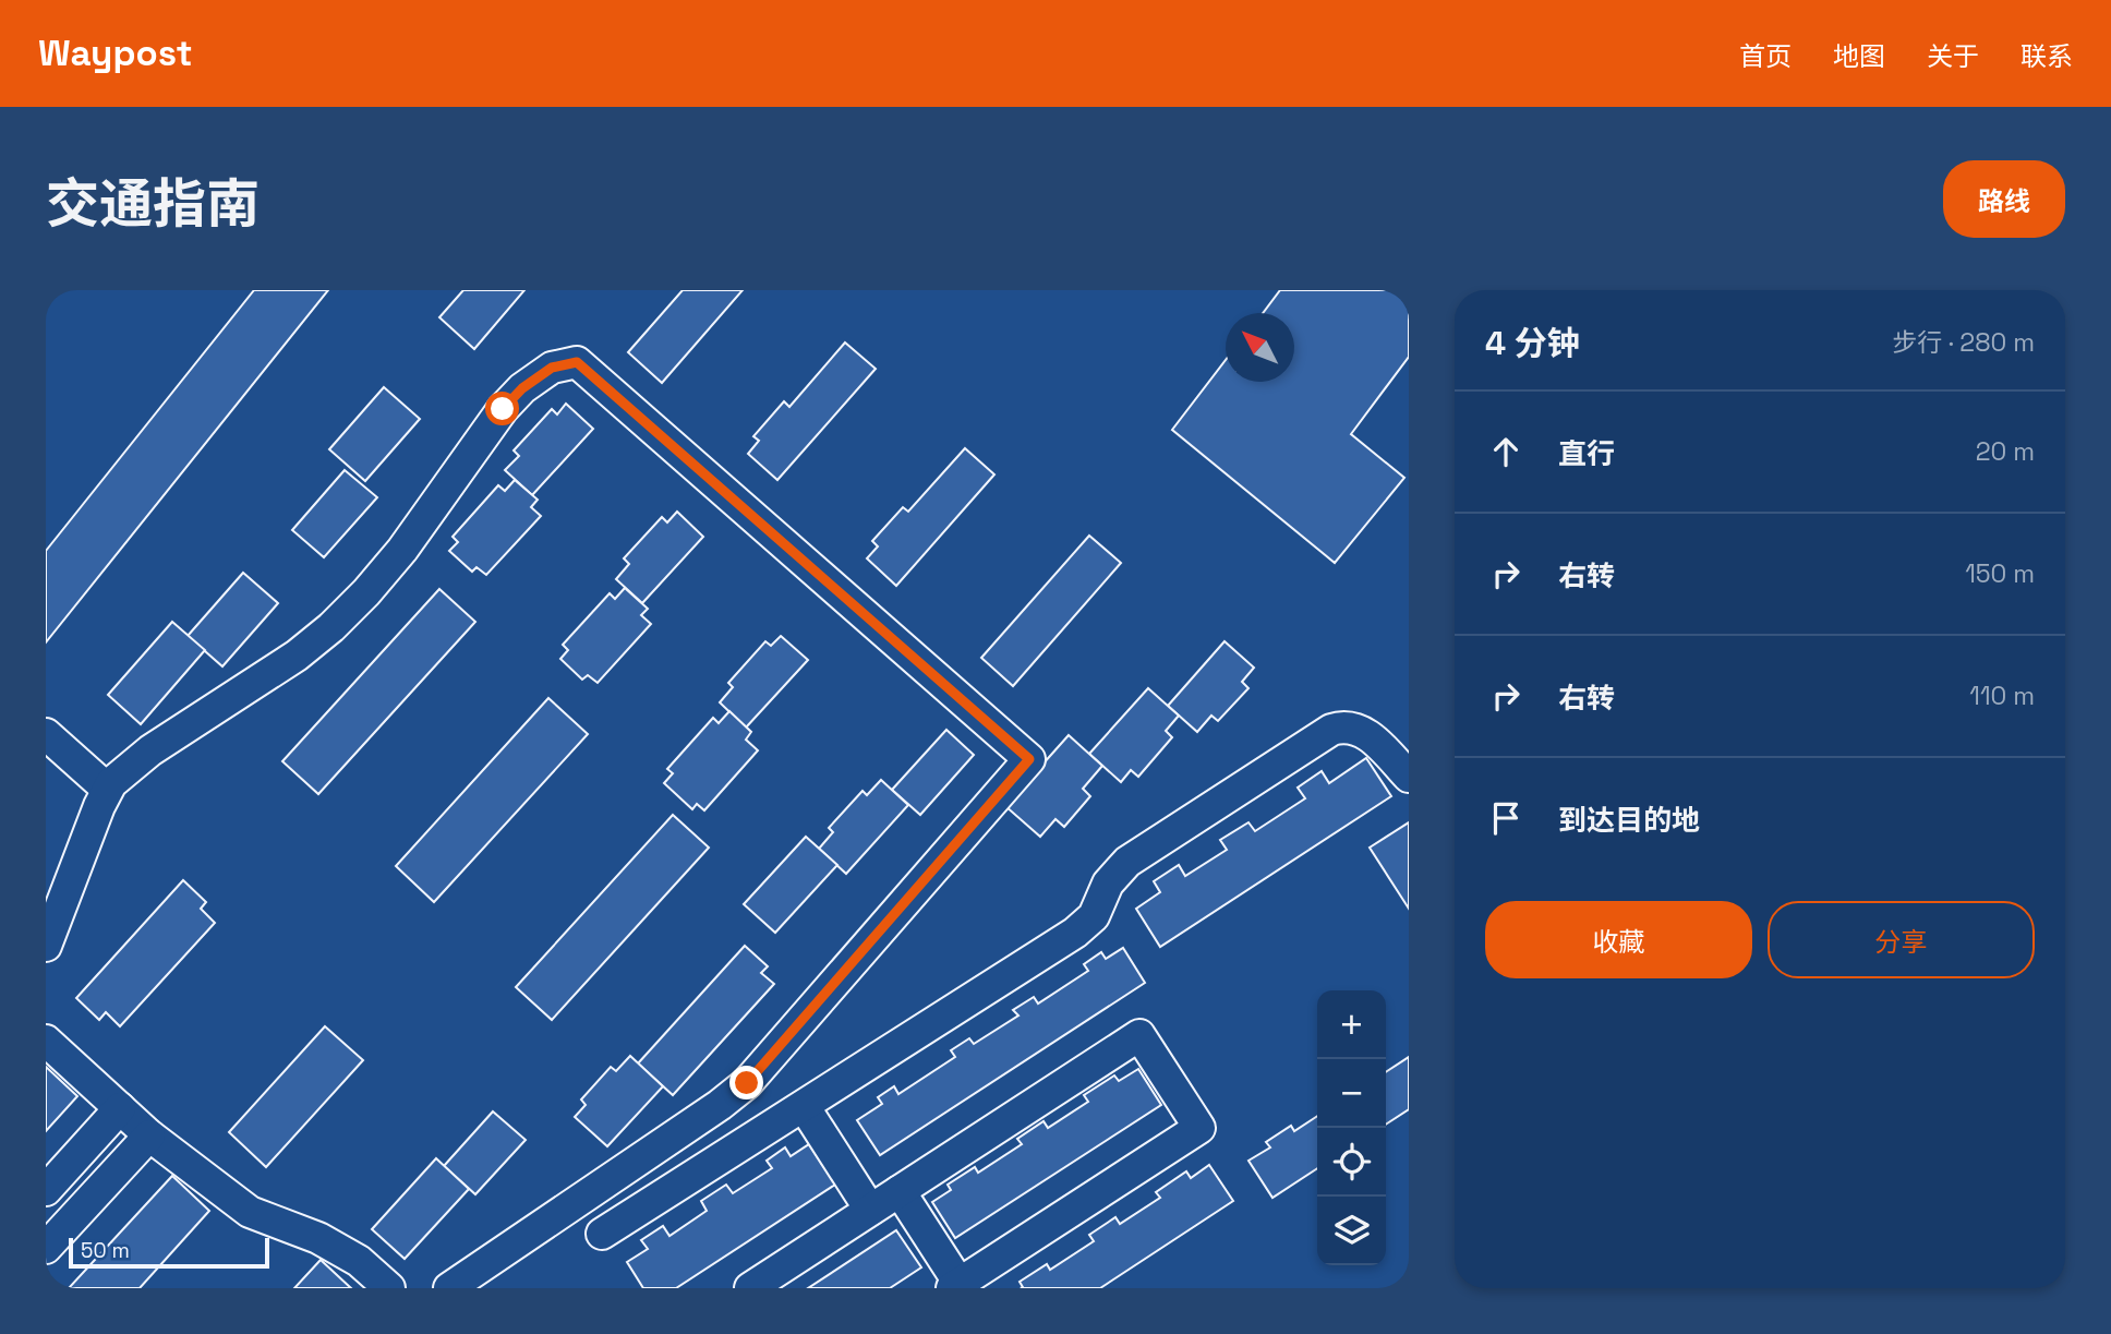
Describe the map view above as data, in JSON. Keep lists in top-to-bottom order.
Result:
{
  "scale_bar": "50 m",
  "north": "top left",
  "page": {
    "header": "Waypost",
    "nav": [
      "首页",
      "地图",
      "关于",
      "联系"
    ],
    "title": "交通指南",
    "buttons": [
      "路线",
      ["收藏", "分享"]
    ],
    "heading": ["4 分钟", "步行 · 280 m"],
    "list": [
      ["直行", "20 m"],
      ["右转", "150 m"],
      ["右转", "110 m"],
      "到达目的地"
    ],
    "map_buttons": ["+", "−"],
    "scale": "50 m"
  }
}
